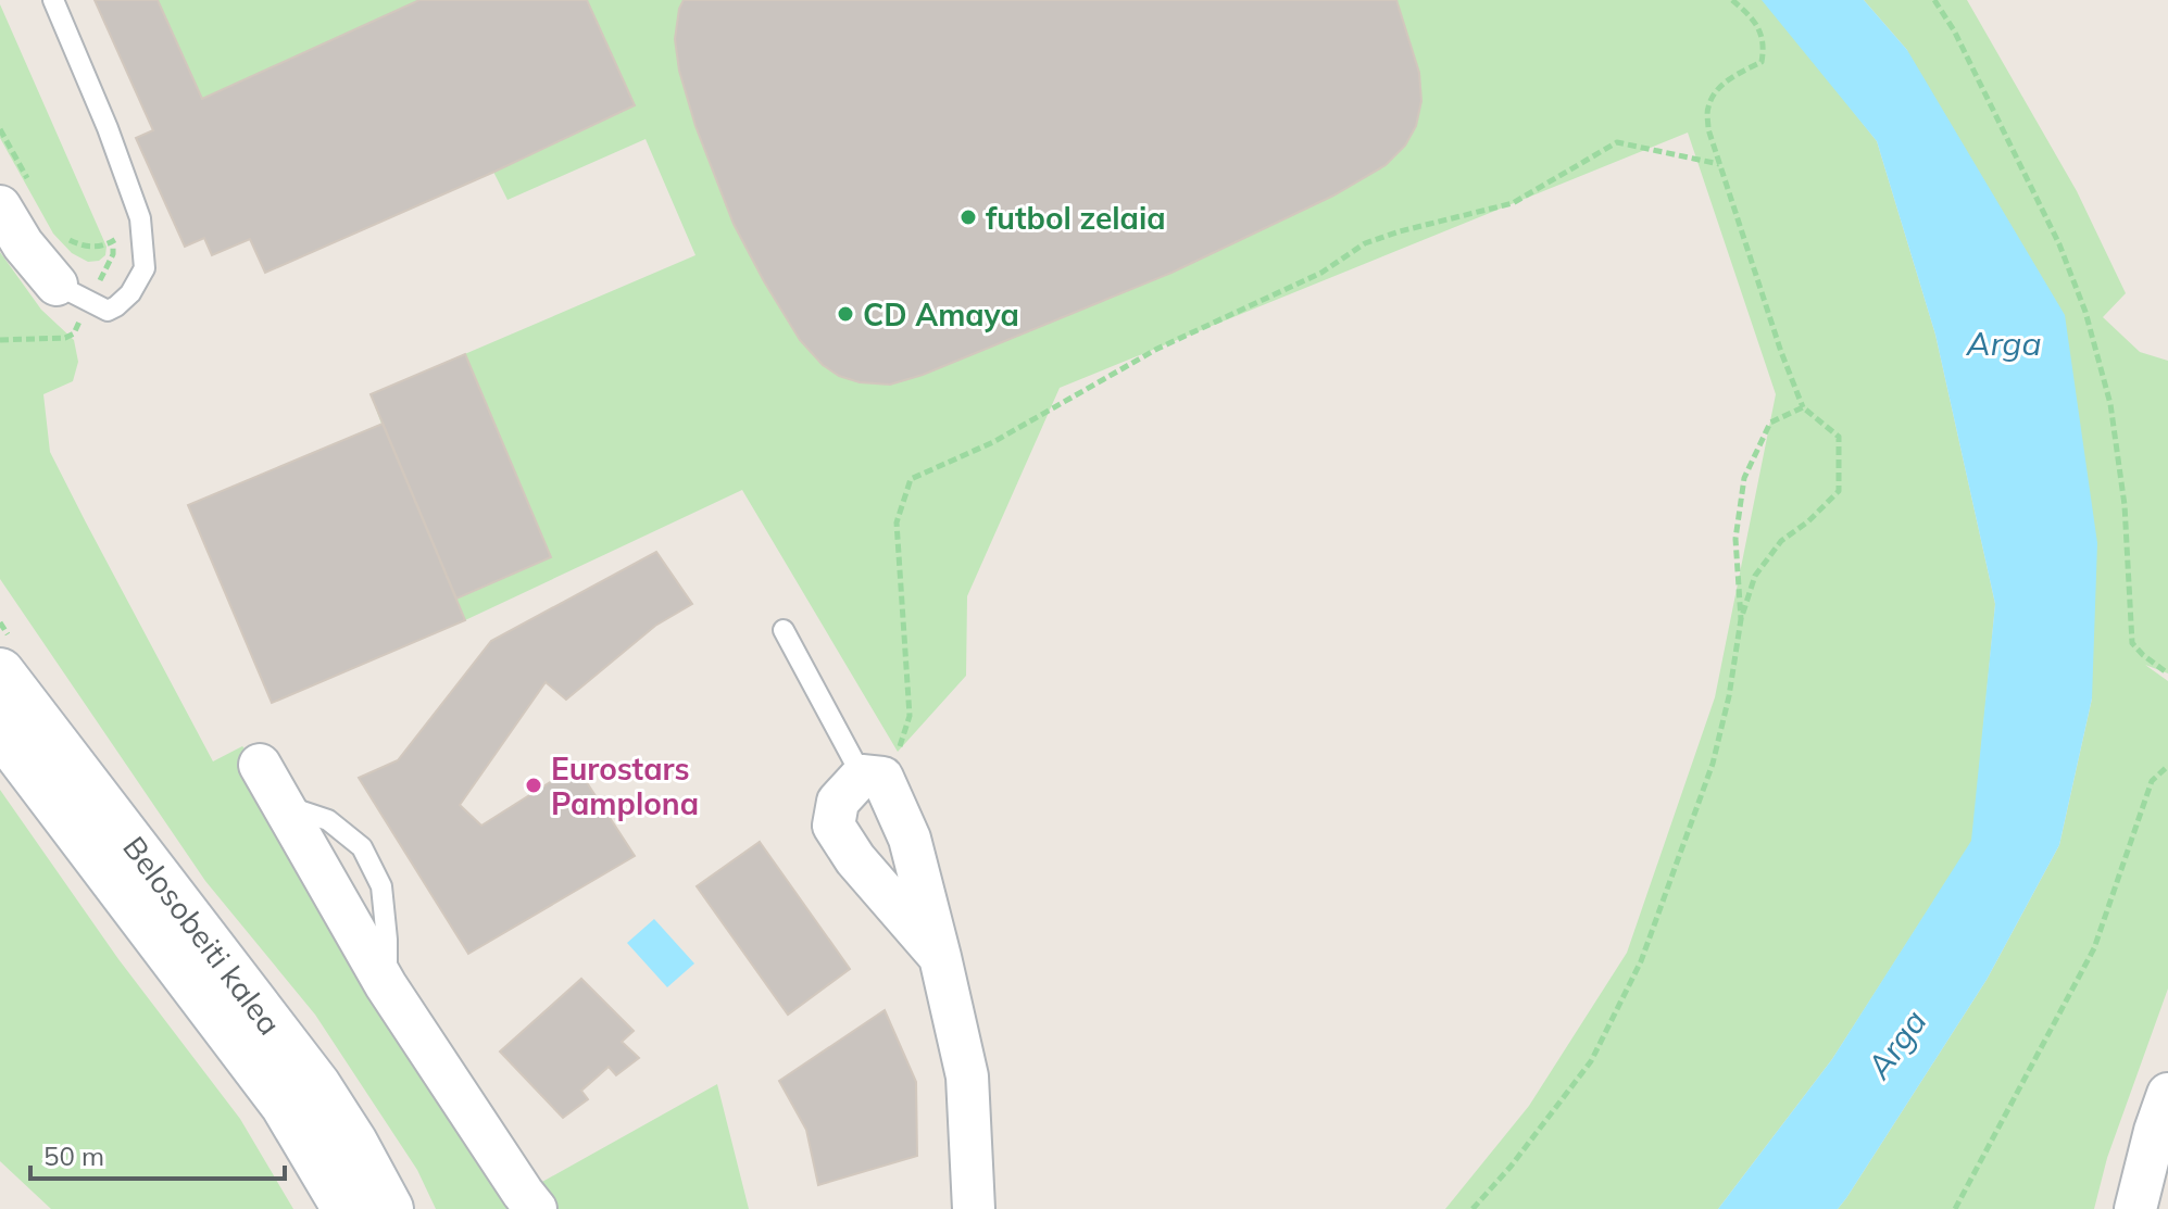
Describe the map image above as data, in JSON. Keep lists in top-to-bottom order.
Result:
{
  "streets": {
    "main road": ["Belosobeiti kalea"]
  },
  "water": ["Arga"],
  "places": ["futbol zelaia", "CD Amaya", "Eurostars Pamplona"],
  "scale_bar": "50 m"
}
